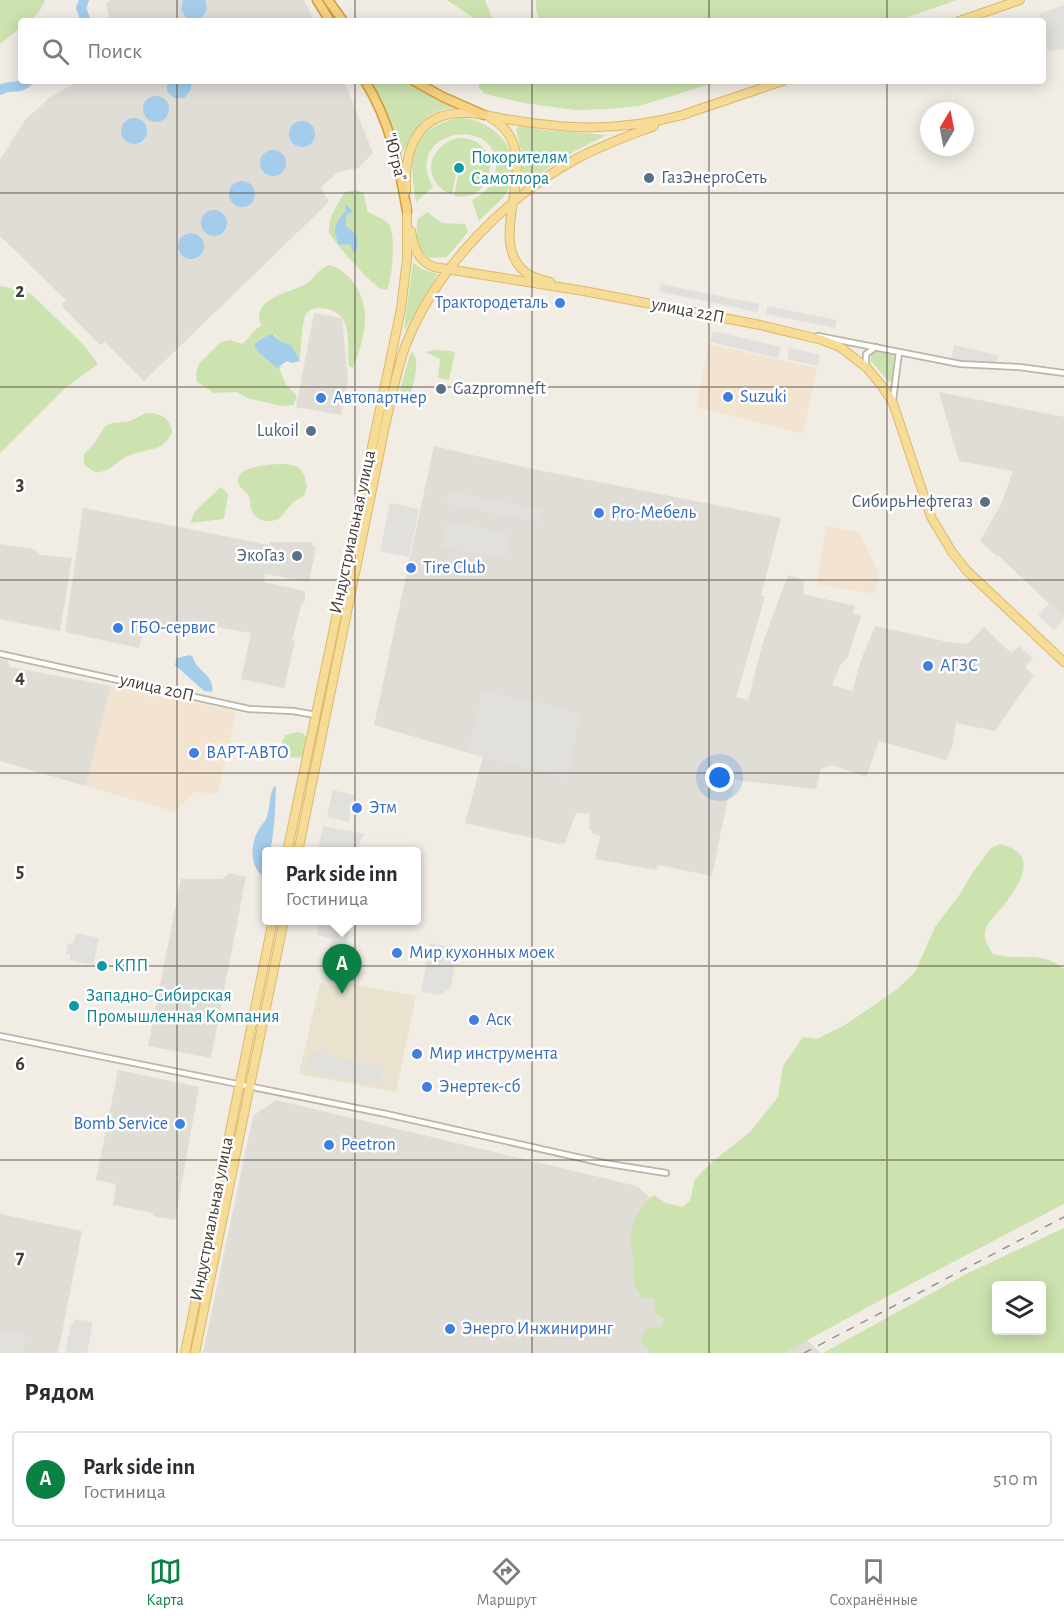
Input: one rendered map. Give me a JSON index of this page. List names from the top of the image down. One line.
{"streets":{"highway":["\"Югра\""],"main road":["улица 22П","Индустриальная улица"],"street":["улица 20П"]},"crossings":[["\"Югра\"","улица 22П"],["\"Югра\"","Индустриальная улица"],["улица 22П","Индустриальная улица"],["Индустриальная улица","улица 20П"]],"places":["Покорителям Самотлора","ГазЭнергоСеть","Трактородеталь","Gazpromneft","Suzuki","Автопартнер","Lukoil","СибирьНефтегаз","Pro-Мебель","ЭкоГаз","Tire Club","ГБО-сервис","АГЗС","ВАРТ-АВТО","Этм","Мир кухонных моек","КПП","Западно-Сибирская Промышленная Компания","Аск","Мир инструмента","Энертек-сб","Bomb Service","Peetron","Энерго Инжиниринг"],"north":"top","page":{"search":"Поиск","popup":["Park side inn","Гостиница"],"pins":"A","heading":"Рядом","list":[{"mark":"A","name":"Park side inn","note":"Гостиница","value":"510 m"}],"nav":["Карта","Маршрут","Сохранённые"]},"grid":{"rows":["2","3","4","5","6","7"]}}
